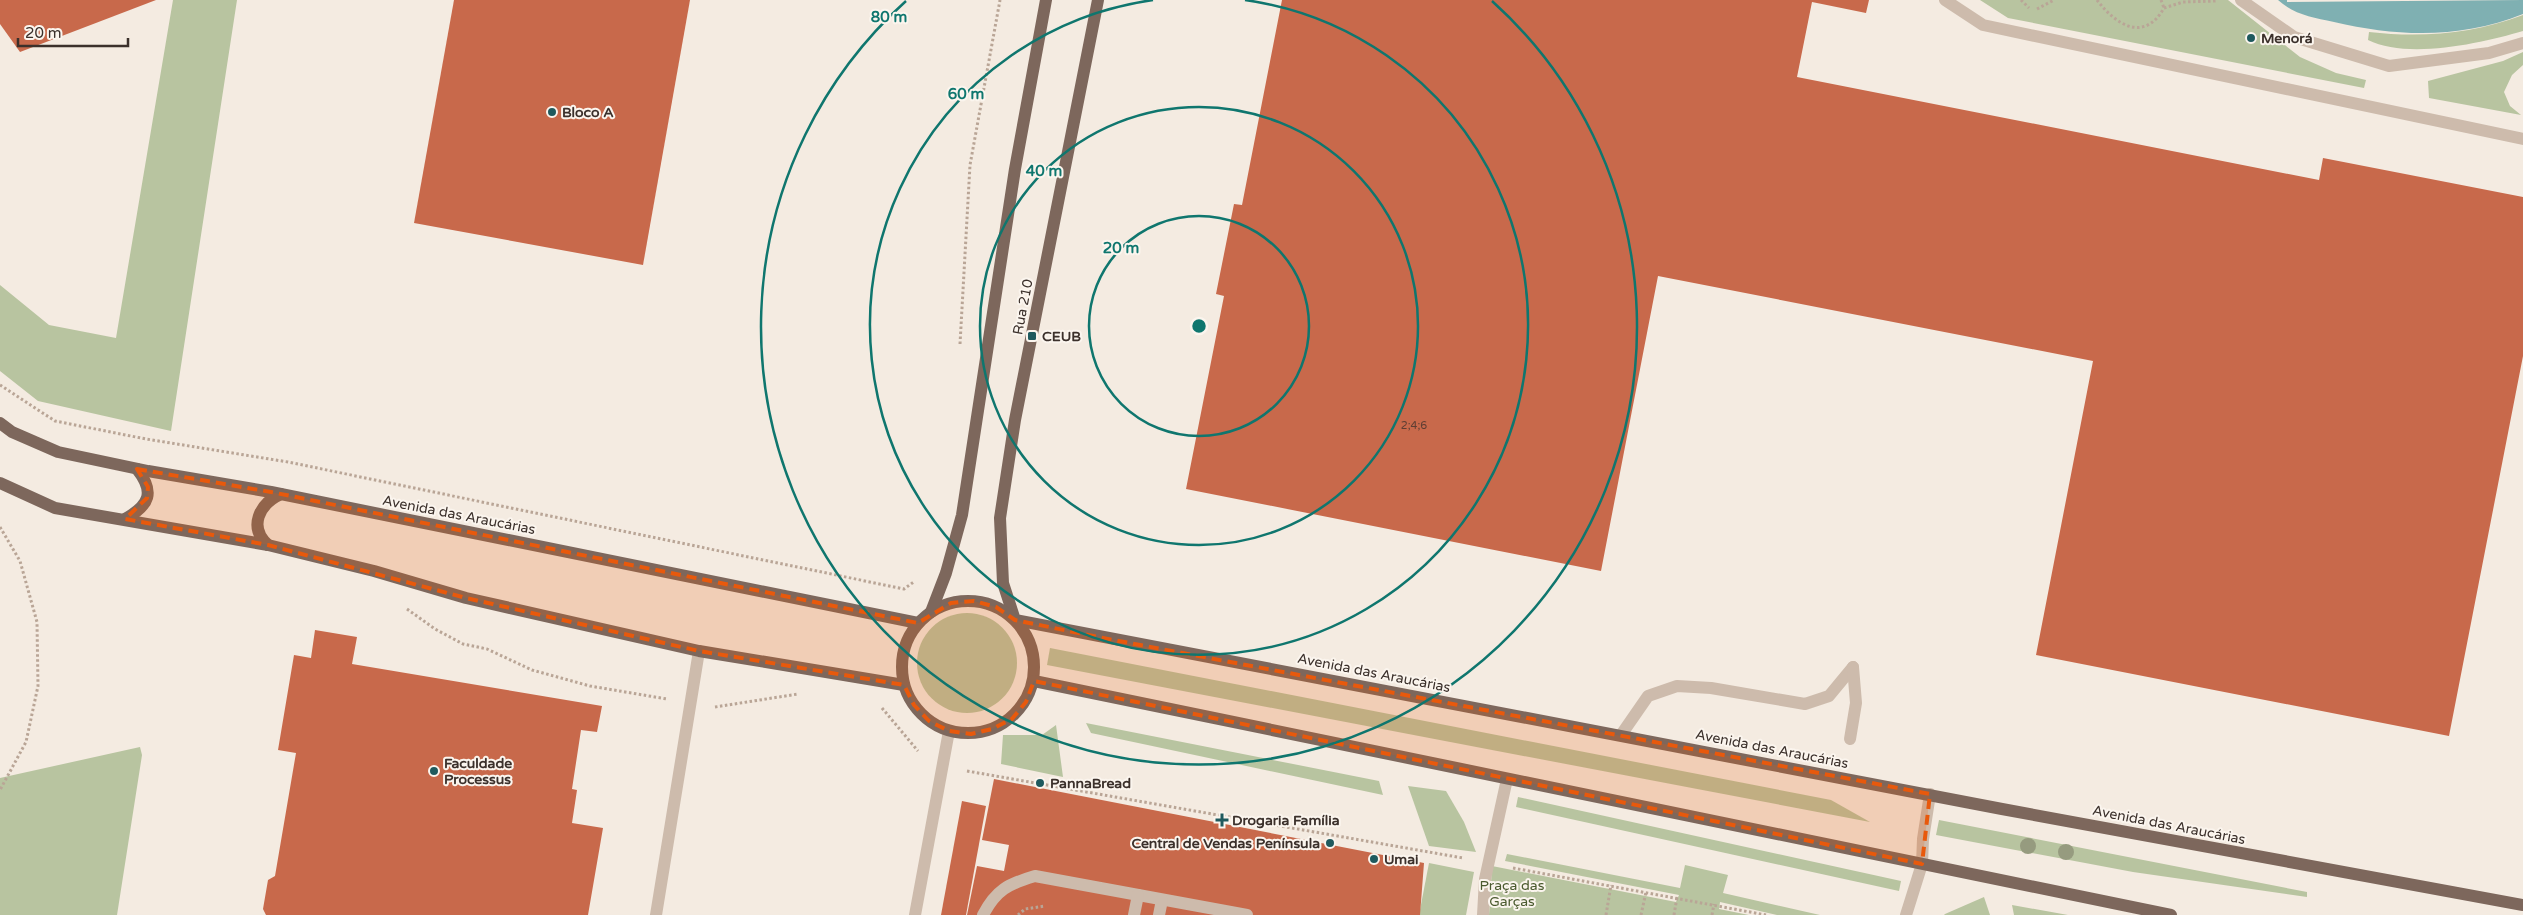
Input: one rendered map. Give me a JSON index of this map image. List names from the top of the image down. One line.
{"streets":{"main road":["Rua 210","Avenida das Araucárias"]},"crossings":[["Rua 210","Avenida das Araucárias"]],"parks":["Praça das Garças"],"places":{"other":["Menorá","Bloco A","Faculdade Processus","PannaBread","Central de Vendas Península","Umai"],"transit":["CEUB"],"health":["Drogaria Família"]},"house_numbers":["2;4;6"],"scale_bar":"20 m","rings":["80 m","60 m","40 m","20 m"]}
